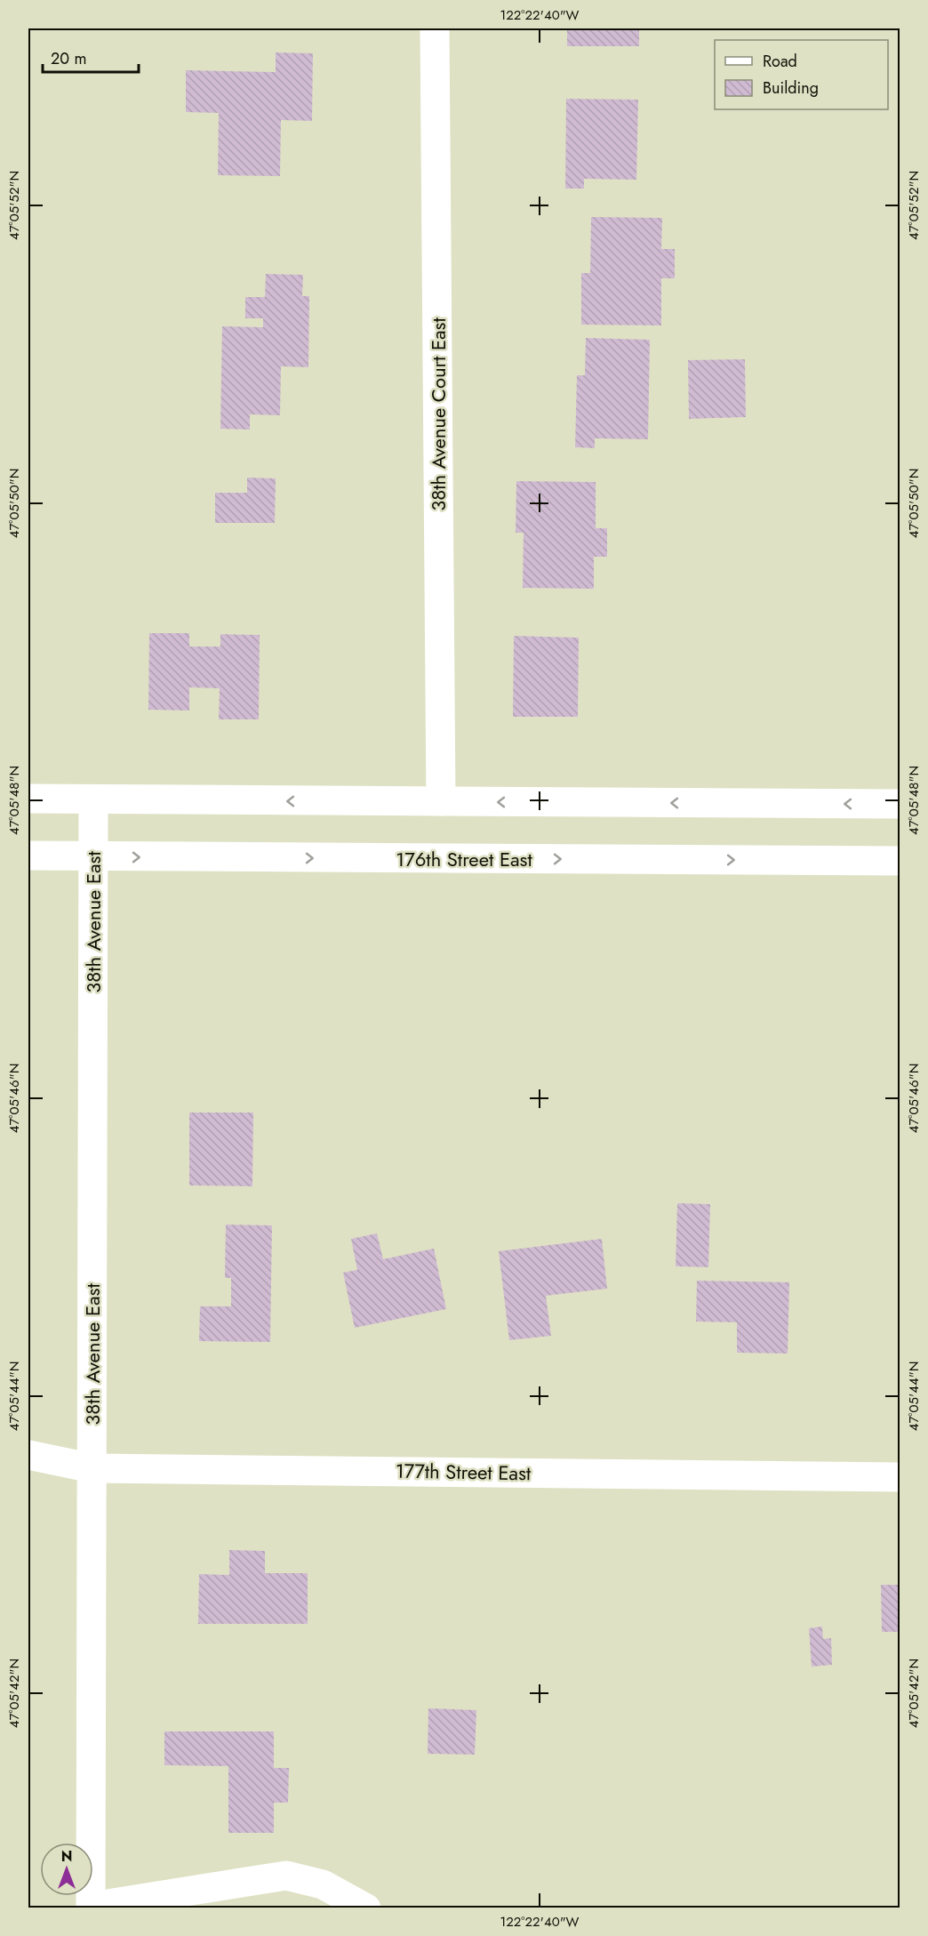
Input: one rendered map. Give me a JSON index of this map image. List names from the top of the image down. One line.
{"streets":{"street":["38th Avenue Court East","176th Street East","38th Avenue East","177th Street East"]},"crossings":[["176th Street East","38th Avenue East"],["38th Avenue East","177th Street East"]],"legend":["Road","Building"],"scale_bar":"20 m","north":"top","coordinates":["122°22'40\"W","47°05'52\"N","47°05'50\"N","47°05'48\"N","47°05'46\"N","47°05'44\"N","47°05'42\"N"]}
